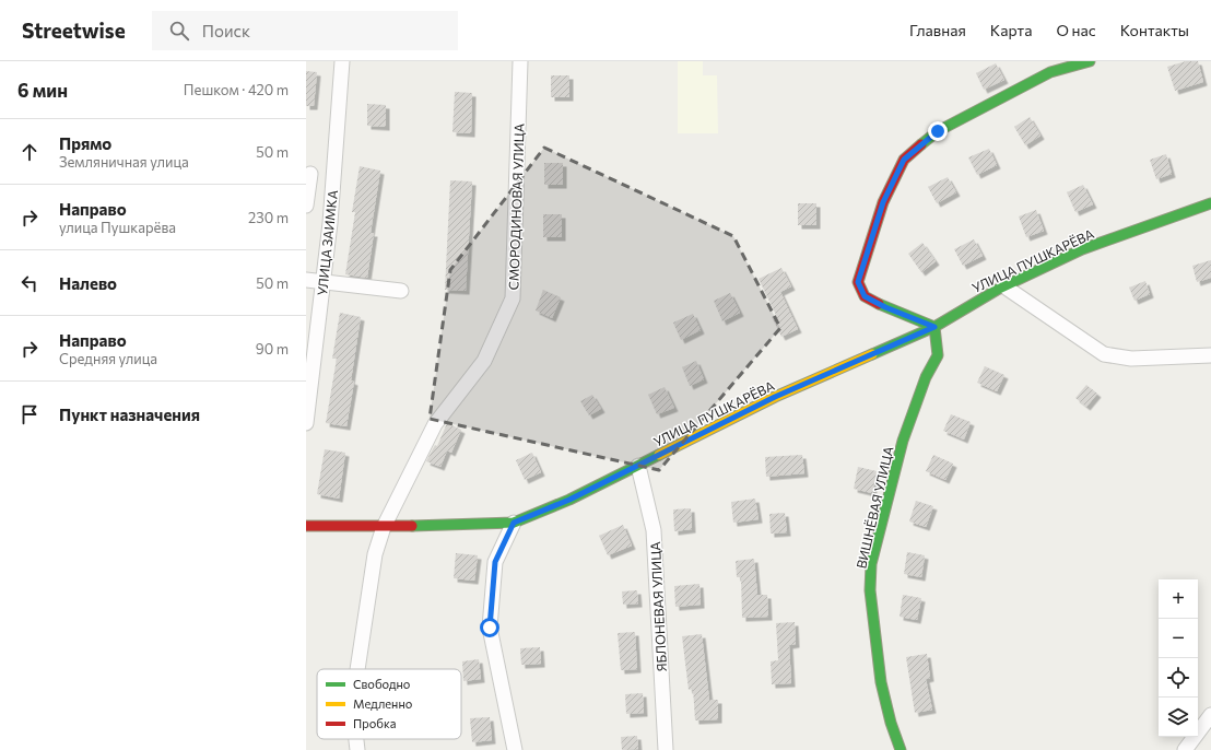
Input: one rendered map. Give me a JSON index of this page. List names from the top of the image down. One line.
{"streets":{"street":["СМОРОДИНОВАЯ УЛИЦА","УЛИЦА ЗАИМКА","УЛИЦА ПУШКАРЁВА","ВИШНЁВАЯ УЛИЦА","ЯБЛОНЕВАЯ УЛИЦА"]},"crossings":[["СМОРОДИНОВАЯ УЛИЦА","УЛИЦА ПУШКАРЁВА"],["УЛИЦА ПУШКАРЁВА","ВИШНЁВАЯ УЛИЦА"],["УЛИЦА ПУШКАРЁВА","ЯБЛОНЕВАЯ УЛИЦА"]],"legend":["Свободно","Медленно","Пробка"],"page":{"header":"Streetwise","search":"Поиск","nav":["Главная","Карта","О нас","Контакты"],"heading":["6 мин","Пешком · 420 m"],"list":[["Прямо","Земляничная улица","50 m"],["Направо","улица Пушкарёва","230 m"],["Налево","50 m"],["Направо","Средняя улица","90 m"],"Пункт назначения"],"map_buttons":["+","−"]}}
